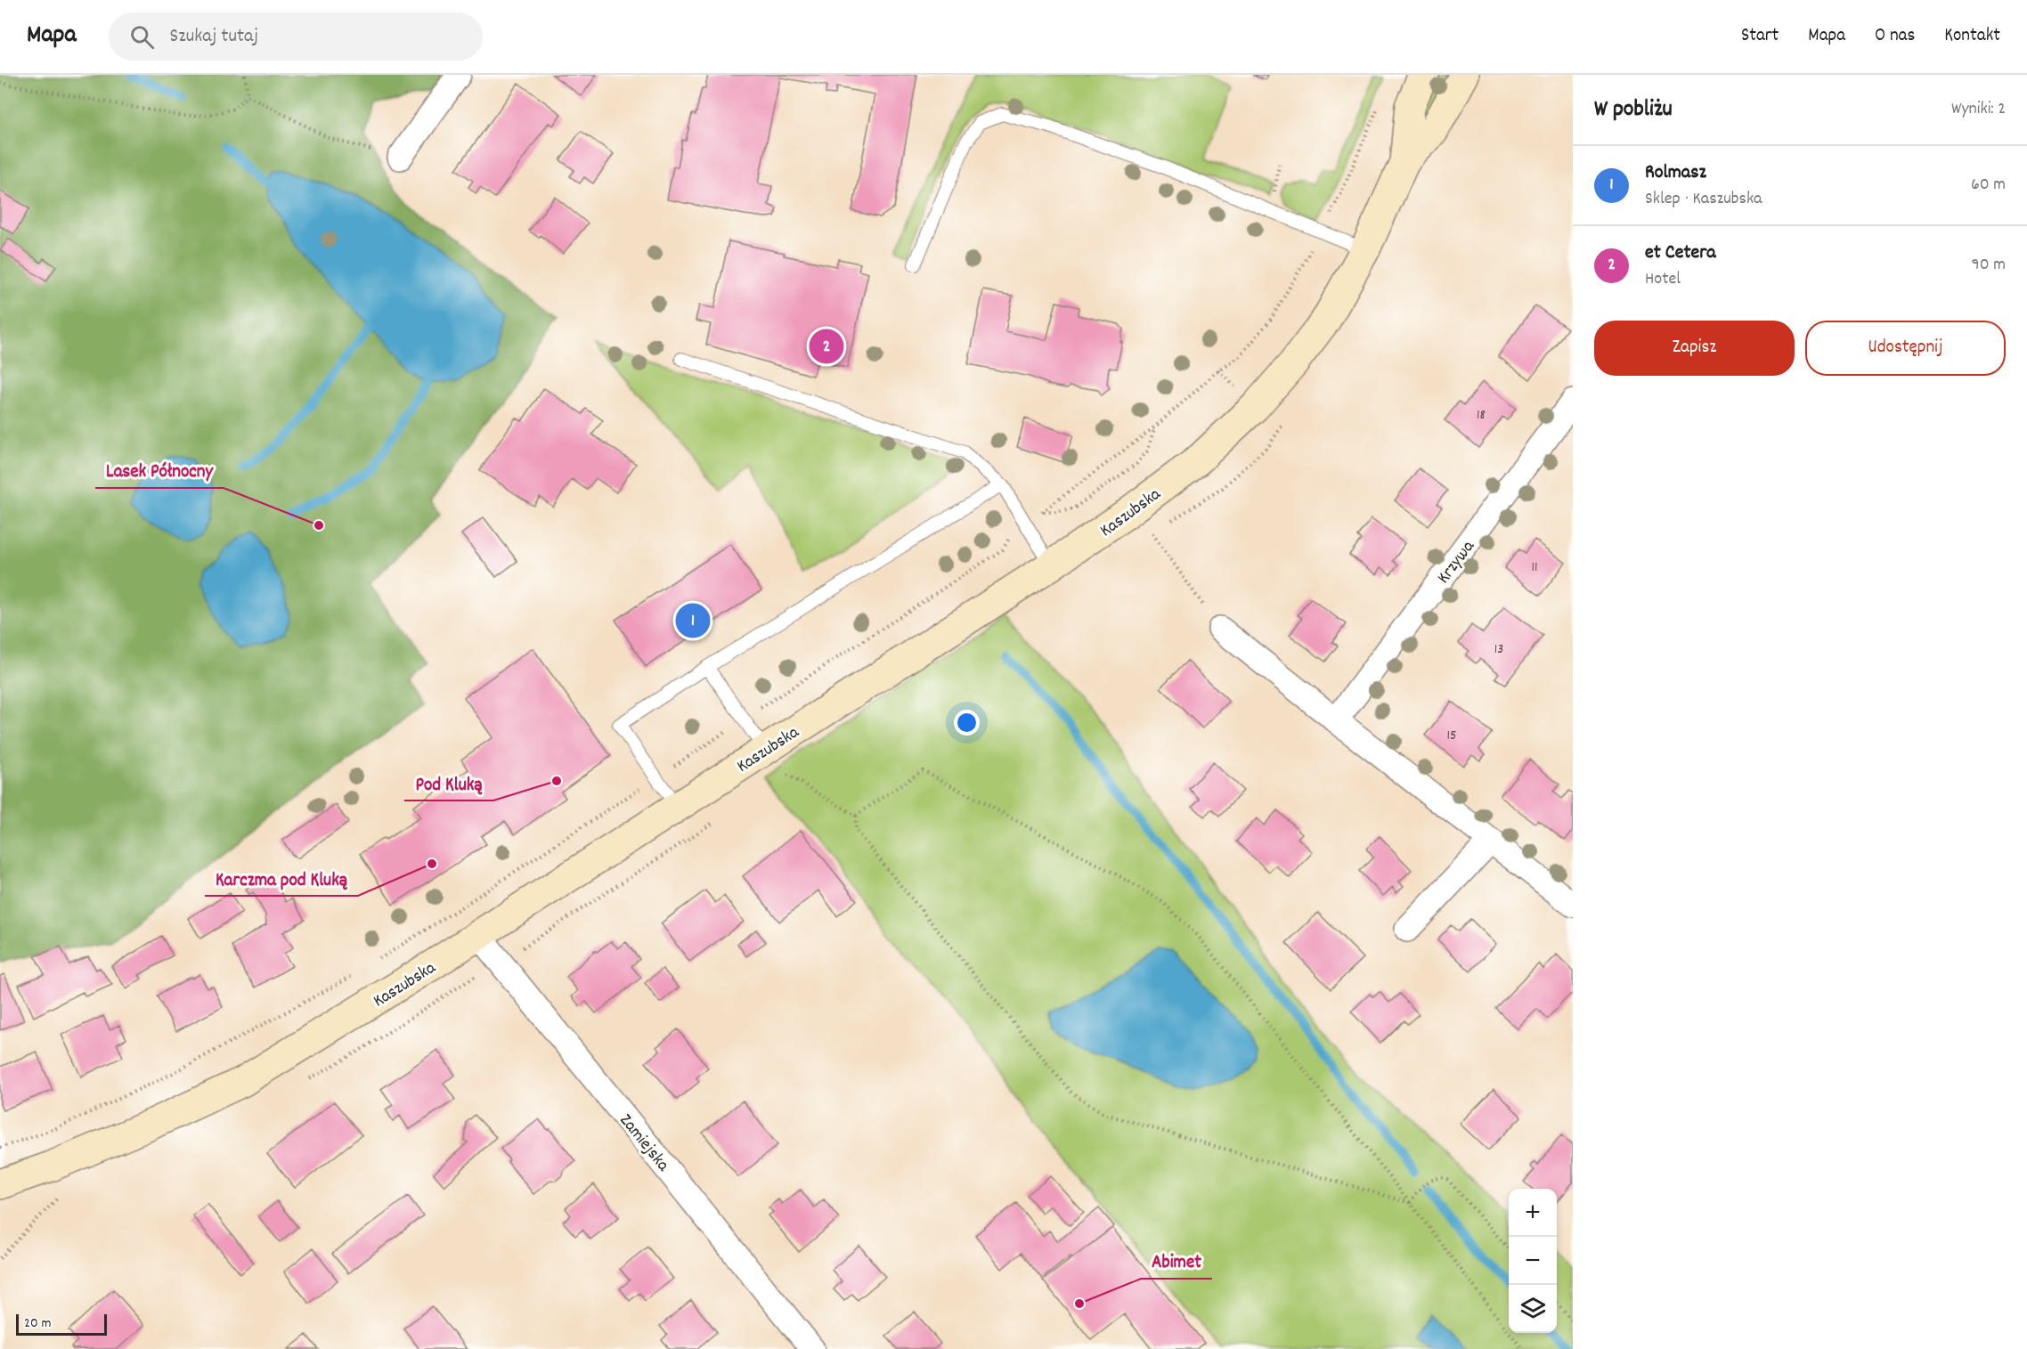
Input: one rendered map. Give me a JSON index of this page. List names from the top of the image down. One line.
{"streets":{"main road":["Kaszubska"],"street":["Krzywa","Zamiejska"]},"crossings":[["Kaszubska","Zamiejska"]],"places":["Lasek Północny","Pod Kluką","Karczma pod Kluką","Abimet"],"house_numbers":["18","11","13","15"],"scale_bar":"20 m","page":{"header":"Mapa","search":"Szukaj tutaj","nav":["Start","Mapa","O nas","Kontakt"],"heading":["W pobliżu","Wyniki: 2"],"list":[{"mark":"1","name":"Rolmasz","note":"Sklep · Kaszubska","value":"60 m"},{"mark":"2","name":"et Cetera","note":"Hotel","value":"90 m"}],"buttons":["Zapisz","Udostępnij"],"pins":["2","1"],"map_buttons":["+","−"],"scale":"20 m"}}
